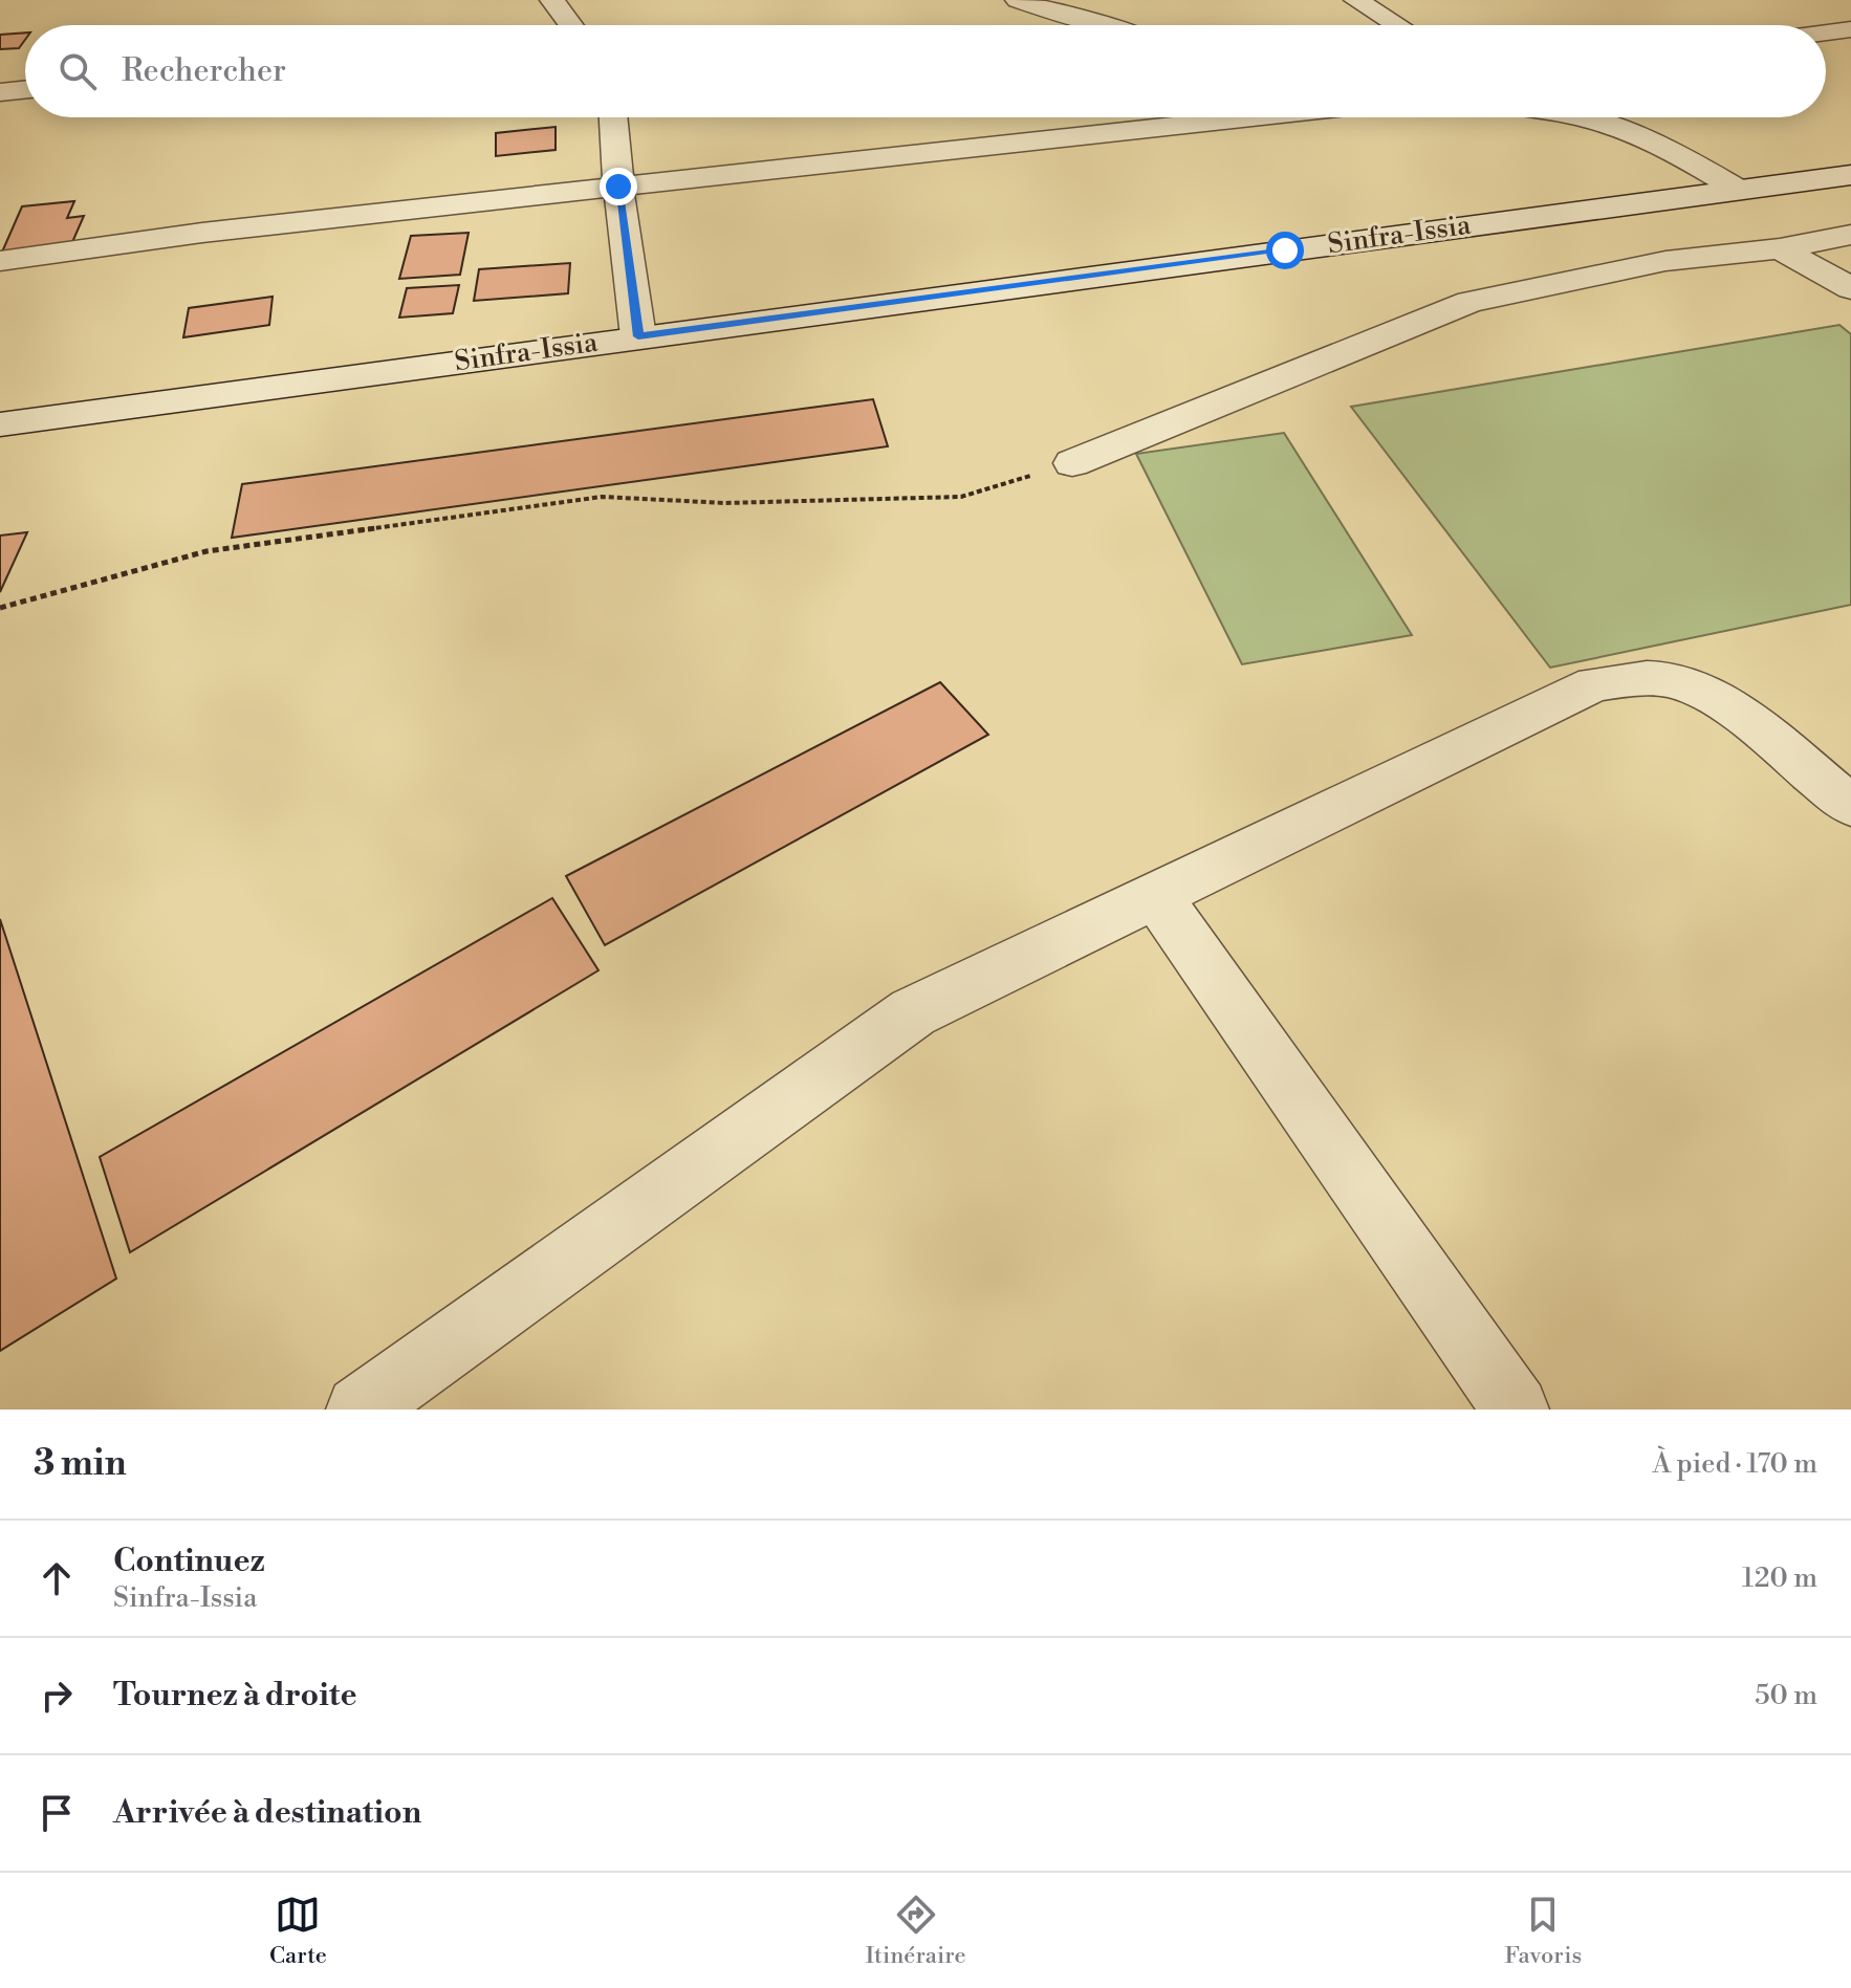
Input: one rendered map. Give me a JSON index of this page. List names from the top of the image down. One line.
{"streets":{"street":["Sinfra-Issia"]},"page":{"search":"Rechercher","heading":["3 min","À pied · 170 m"],"list":[["Continuez","Sinfra-Issia","120 m"],["Tournez à droite","50 m"],"Arrivée à destination"],"nav":["Carte","Itinéraire","Favoris"]}}
